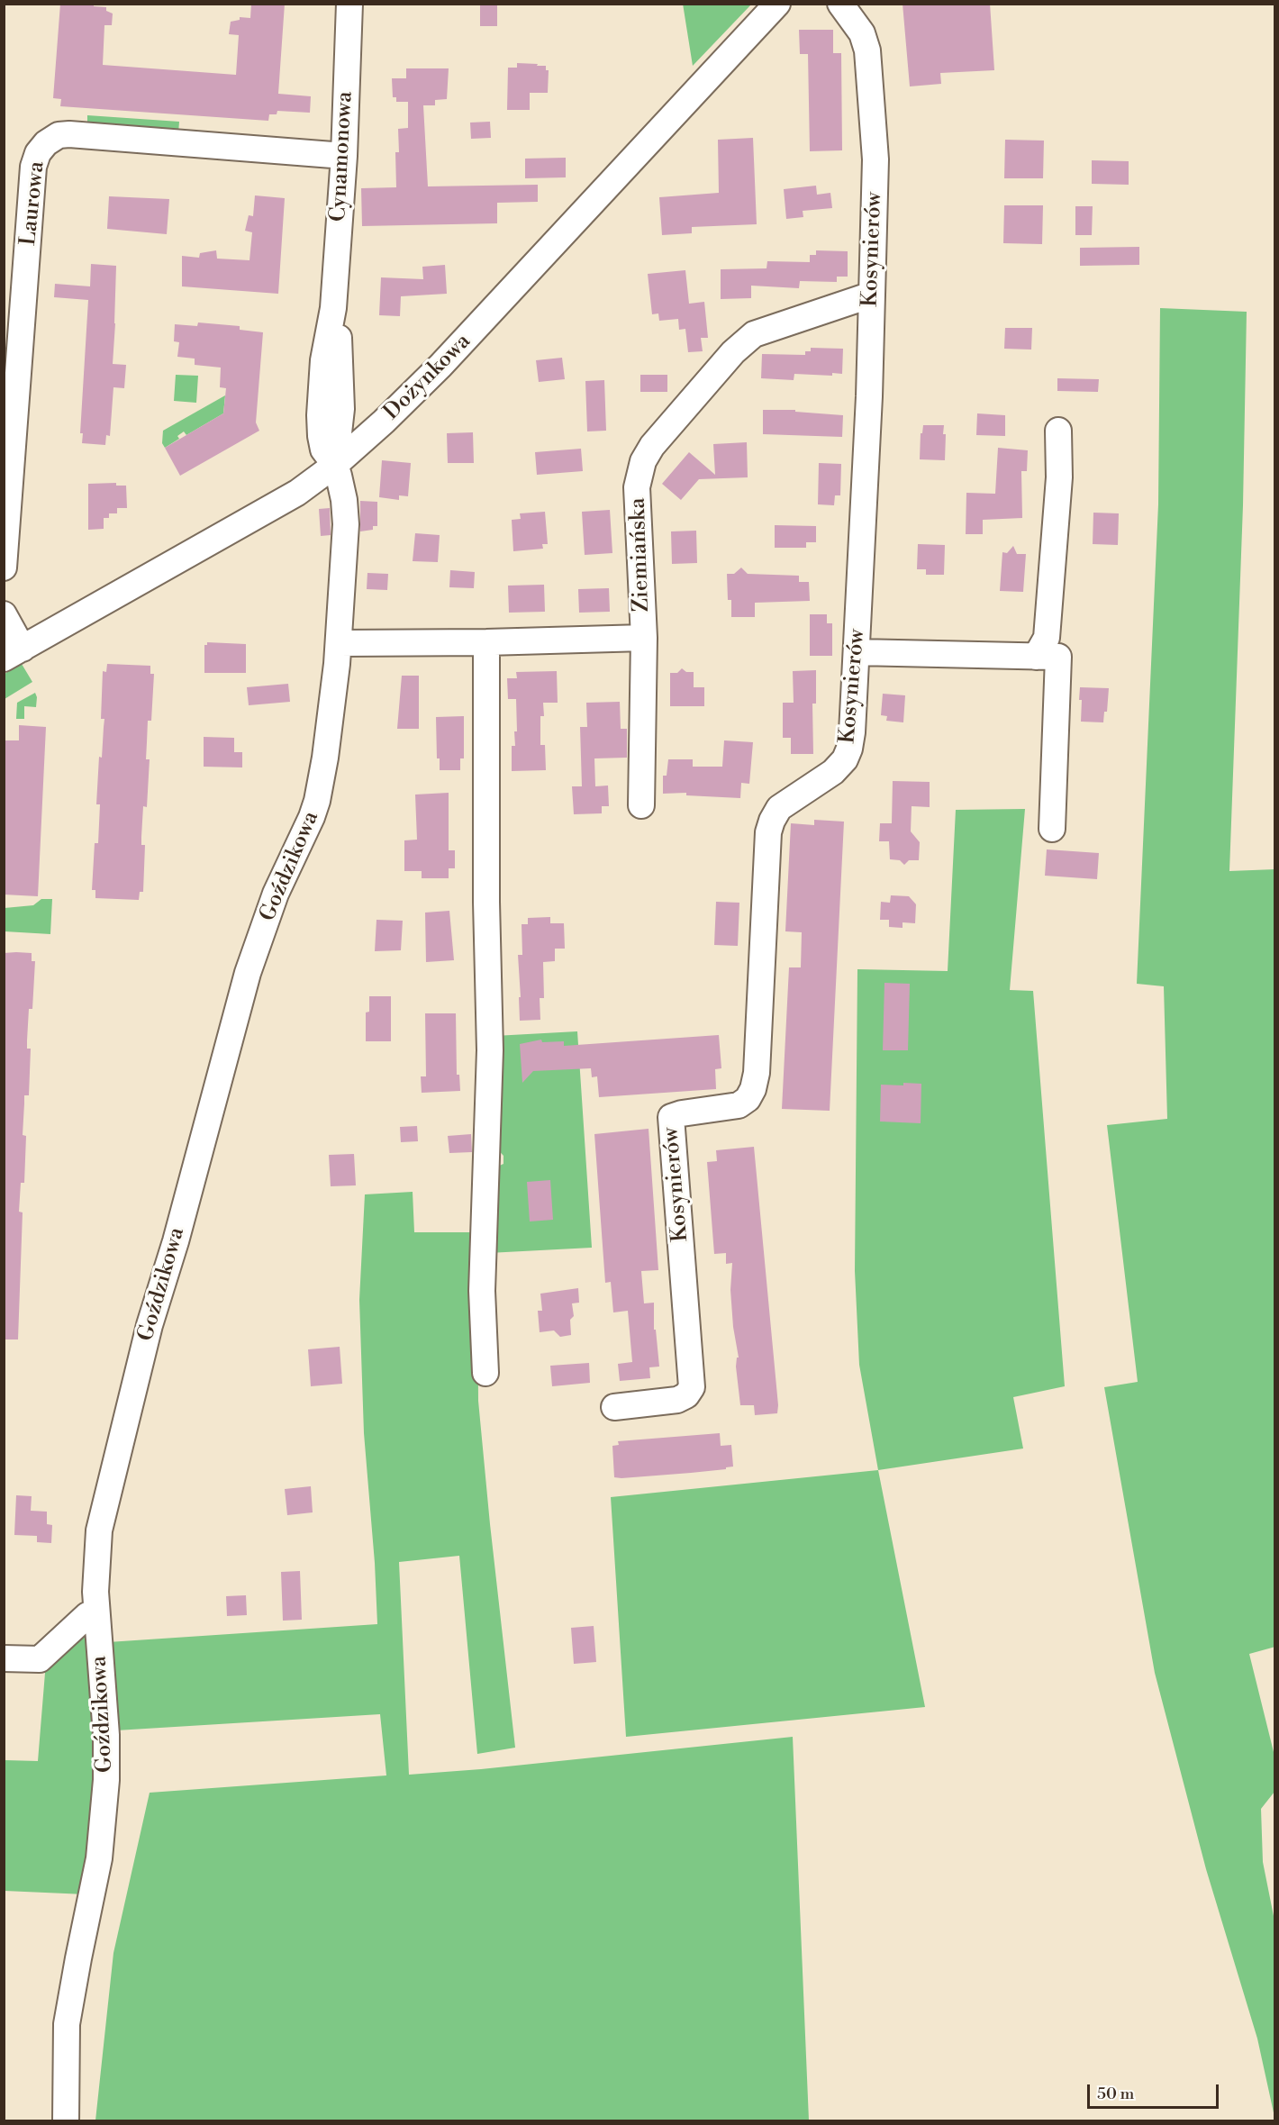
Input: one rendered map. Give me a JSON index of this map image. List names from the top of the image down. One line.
{"streets":{"street":["Cynamonowa","Laurowa","Kosynierów","Dożynkowa","Ziemiańska","Goździkowa"]},"crossings":[["Cynamonowa","Laurowa"],["Cynamonowa","Dożynkowa"],["Cynamonowa","Goździkowa"],["Kosynierów","Ziemiańska"],["Dożynkowa","Goździkowa"],["Ziemiańska","Goździkowa"]],"scale_bar":"50 m"}
